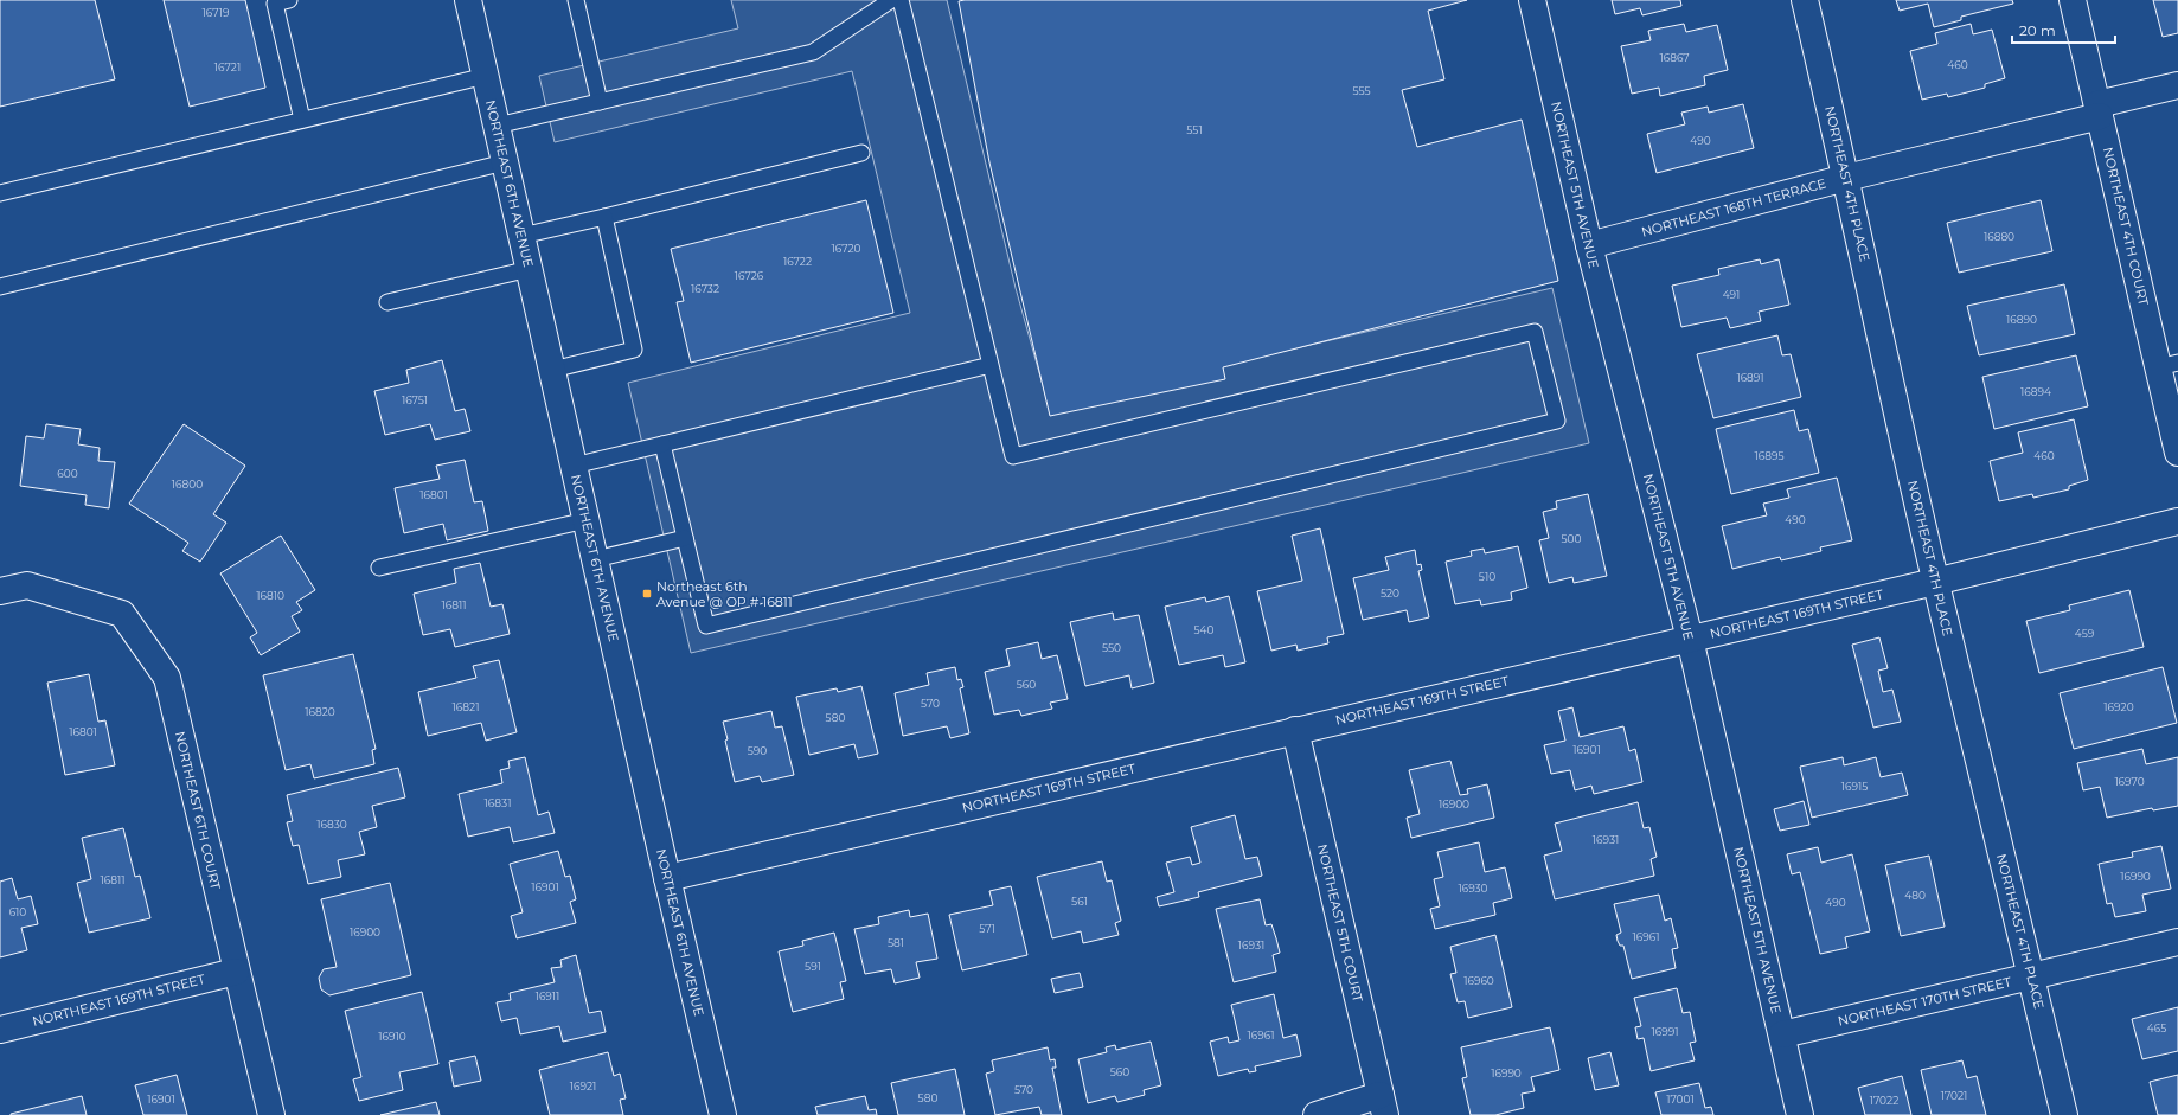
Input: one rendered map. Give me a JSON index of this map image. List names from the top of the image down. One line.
{"streets":{"street":["NORTHEAST 6TH AVENUE","NORTHEAST 4TH PLACE","NORTHEAST 5TH AVENUE","NORTHEAST 168TH TERRACE","NORTHEAST 4TH COURT","NORTHEAST 169TH STREET","NORTHEAST 6TH COURT","NORTHEAST 5TH COURT","NORTHEAST 170TH STREET"]},"crossings":[["NORTHEAST 6TH AVENUE","NORTHEAST 169TH STREET"],["NORTHEAST 4TH PLACE","NORTHEAST 168TH TERRACE"],["NORTHEAST 4TH PLACE","NORTHEAST 169TH STREET"],["NORTHEAST 4TH PLACE","NORTHEAST 170TH STREET"],["NORTHEAST 5TH AVENUE","NORTHEAST 168TH TERRACE"],["NORTHEAST 5TH AVENUE","NORTHEAST 169TH STREET"],["NORTHEAST 5TH AVENUE","NORTHEAST 170TH STREET"],["NORTHEAST 168TH TERRACE","NORTHEAST 4TH COURT"],["NORTHEAST 169TH STREET","NORTHEAST 6TH COURT"],["NORTHEAST 169TH STREET","NORTHEAST 5TH COURT"]],"places":{"transit":["Northeast 6th Avenue @ OP # 16811"]},"house_numbers":["16719","16867","460","16721","555","551","490","16880","16720","16722","16726","16732","491","16890","16891","16894","16751","16895","460","600","16800","16801","490","500","510","520","16810","16811","540","459","550","560","570","16821","16920","16820","580","16801","16901","590","16970","16915","16831","16900","16830","16931","16990","16811","16901","16930","480","561","490","610","571","16900","16961","581","16931","591","16960","16911","465","16991","16961","16910","560","16990","16921","570","17021","580","16901","17001","17022"],"scale_bar":"20 m"}
